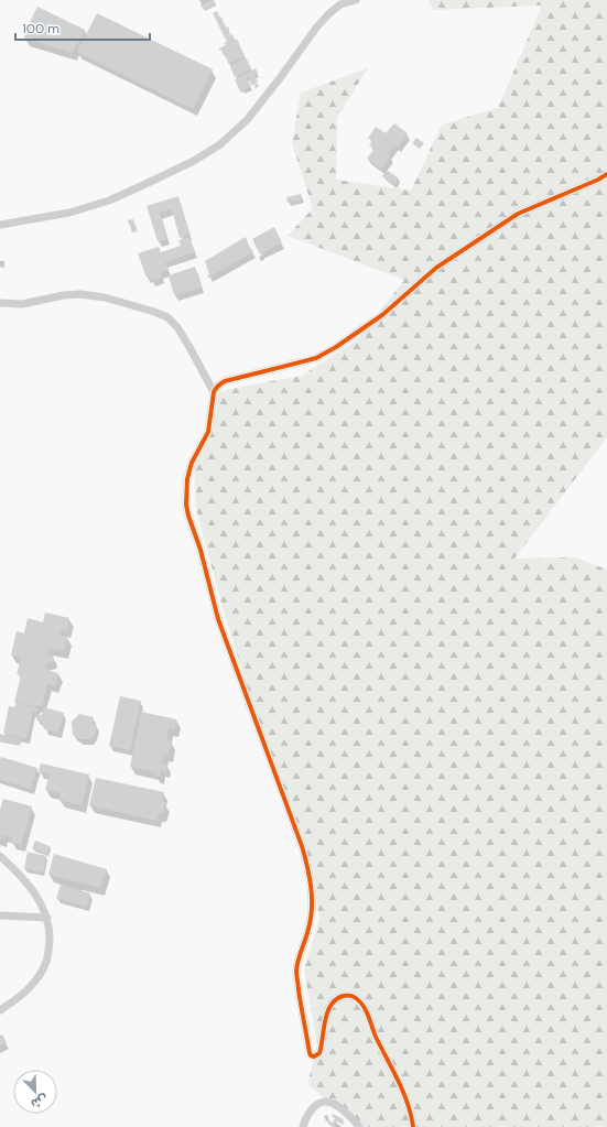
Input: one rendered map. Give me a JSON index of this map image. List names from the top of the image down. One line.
{"scale_bar":"100 m","north":"bottom right"}
